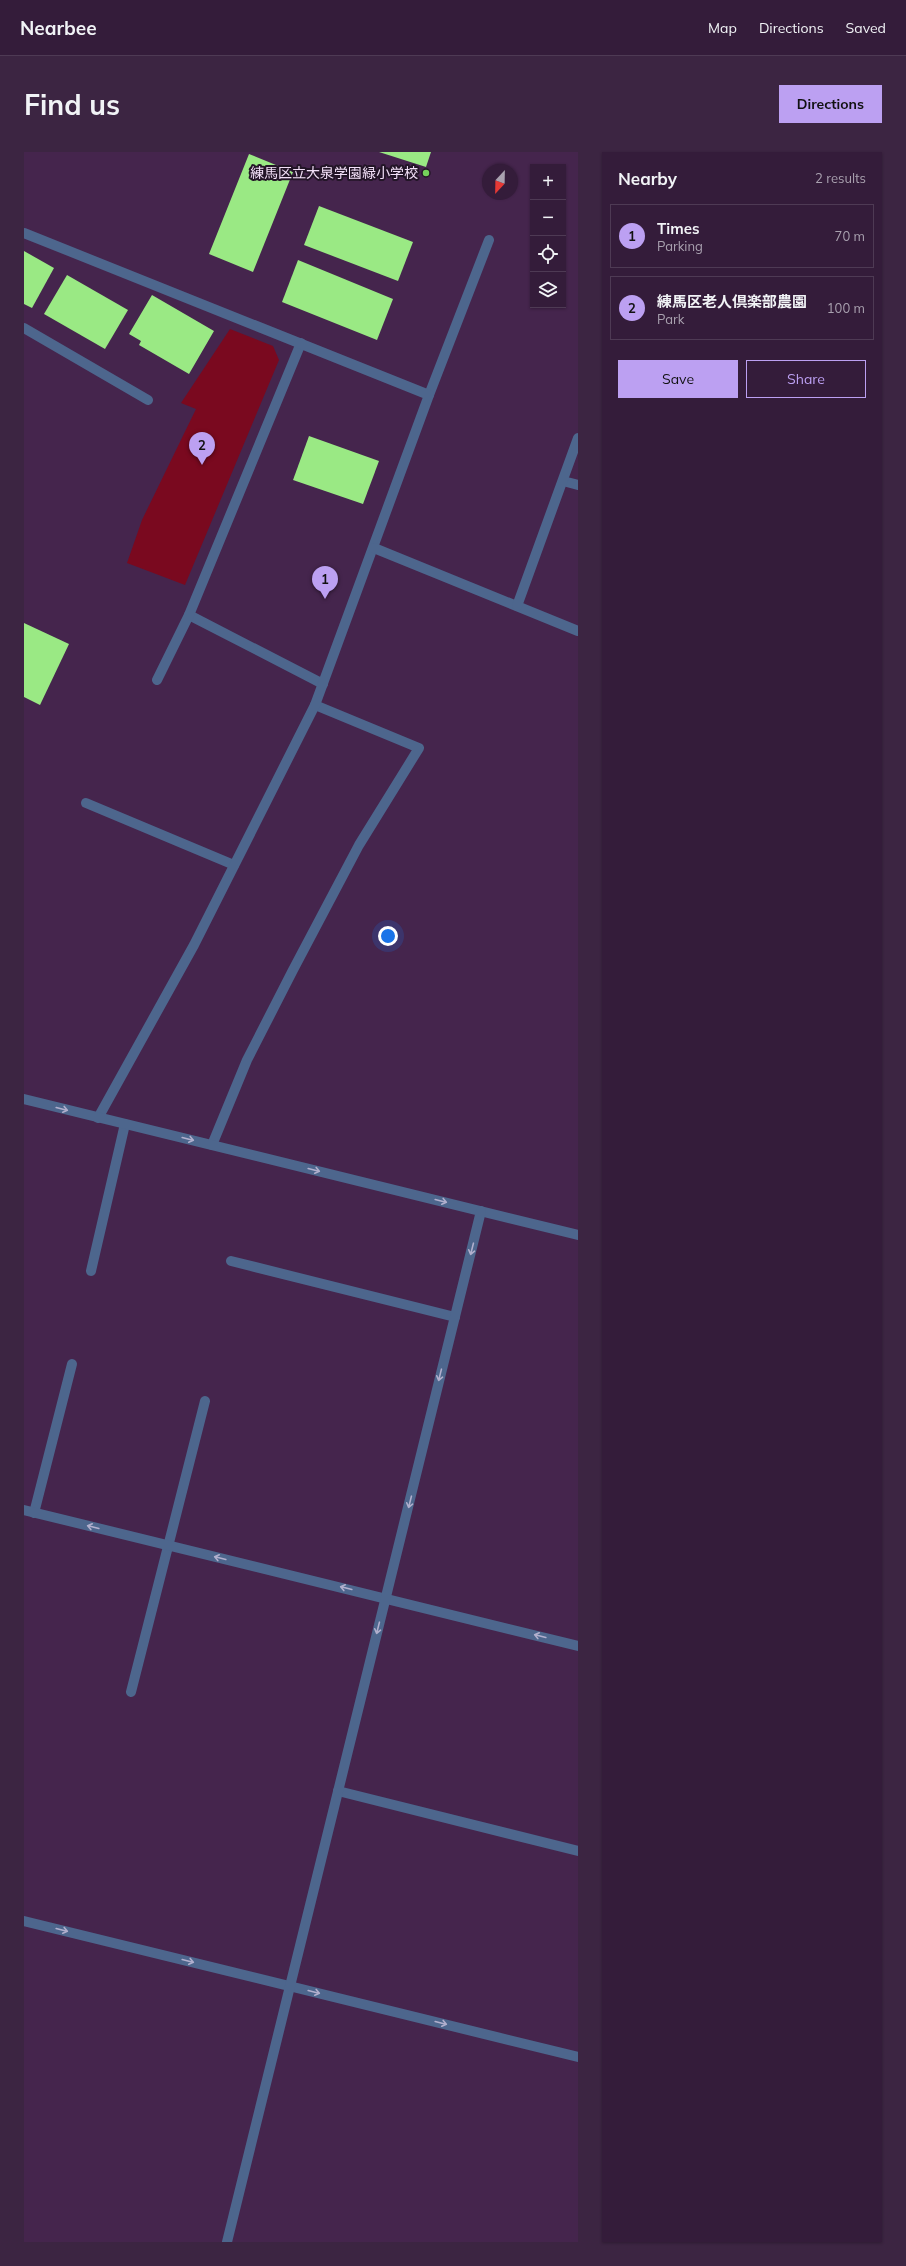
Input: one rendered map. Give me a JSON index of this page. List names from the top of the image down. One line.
{"places":["練馬区立大泉学園緑小学校"],"north":"bottom","page":{"header":"Nearbee","nav":["Map","Directions","Saved"],"buttons":["Directions",["Save","Share"]],"title":"Find us","heading":["Nearby","2 results"],"map_buttons":["+","−"],"list":[{"mark":"1","name":"Times","note":"Parking","value":"70 m"},{"mark":"2","name":"練馬区老人倶楽部農園","note":"Park","value":"100 m"}],"pins":["2","1"]}}
